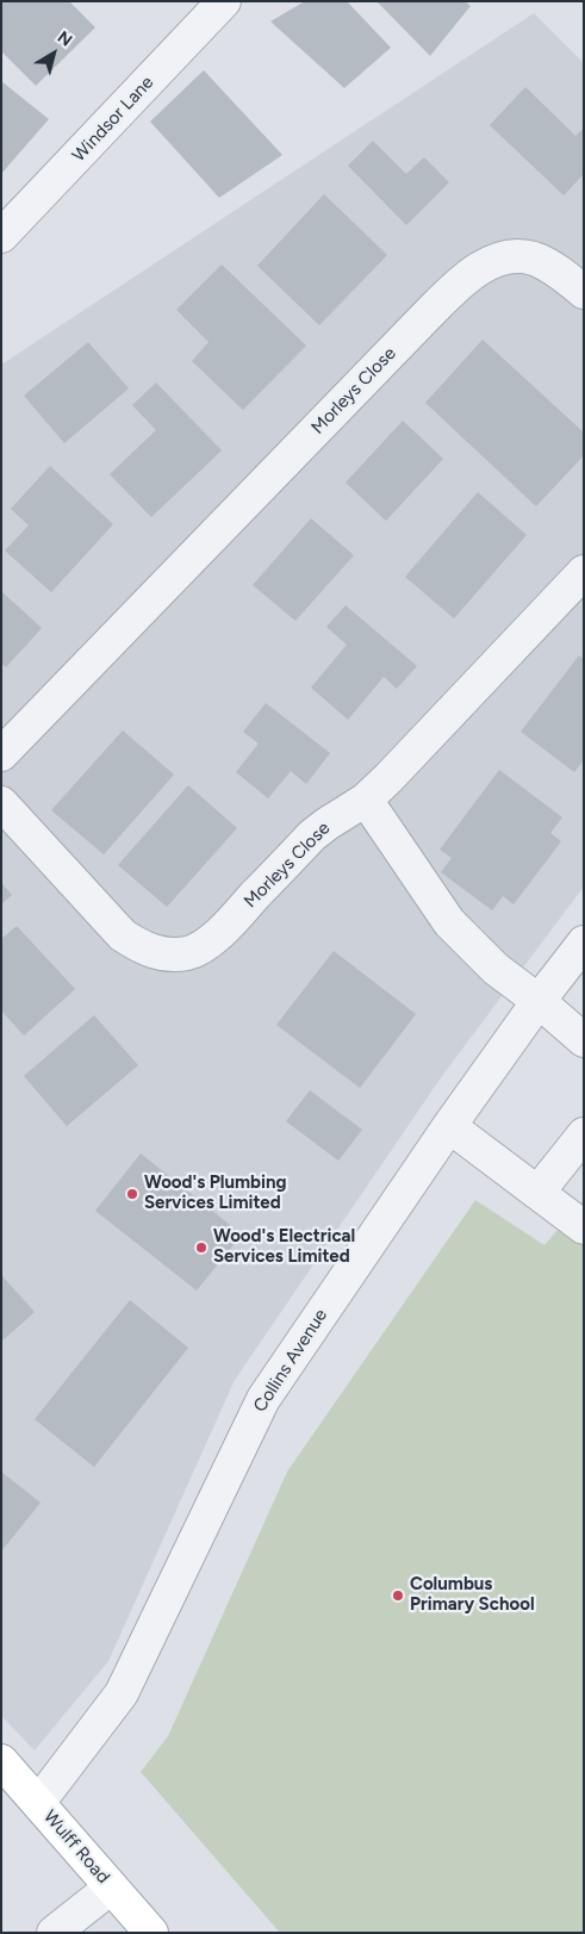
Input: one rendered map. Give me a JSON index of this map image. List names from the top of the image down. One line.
{"streets":{"main road":["Wulff Road"],"street":["Windsor Lane","Morleys Close","Collins Avenue"]},"crossings":[["Collins Avenue","Wulff Road"]],"places":["Wood's Plumbing Services Limited","Wood's Electrical Services Limited","Columbus Primary School"],"north":"top right"}
